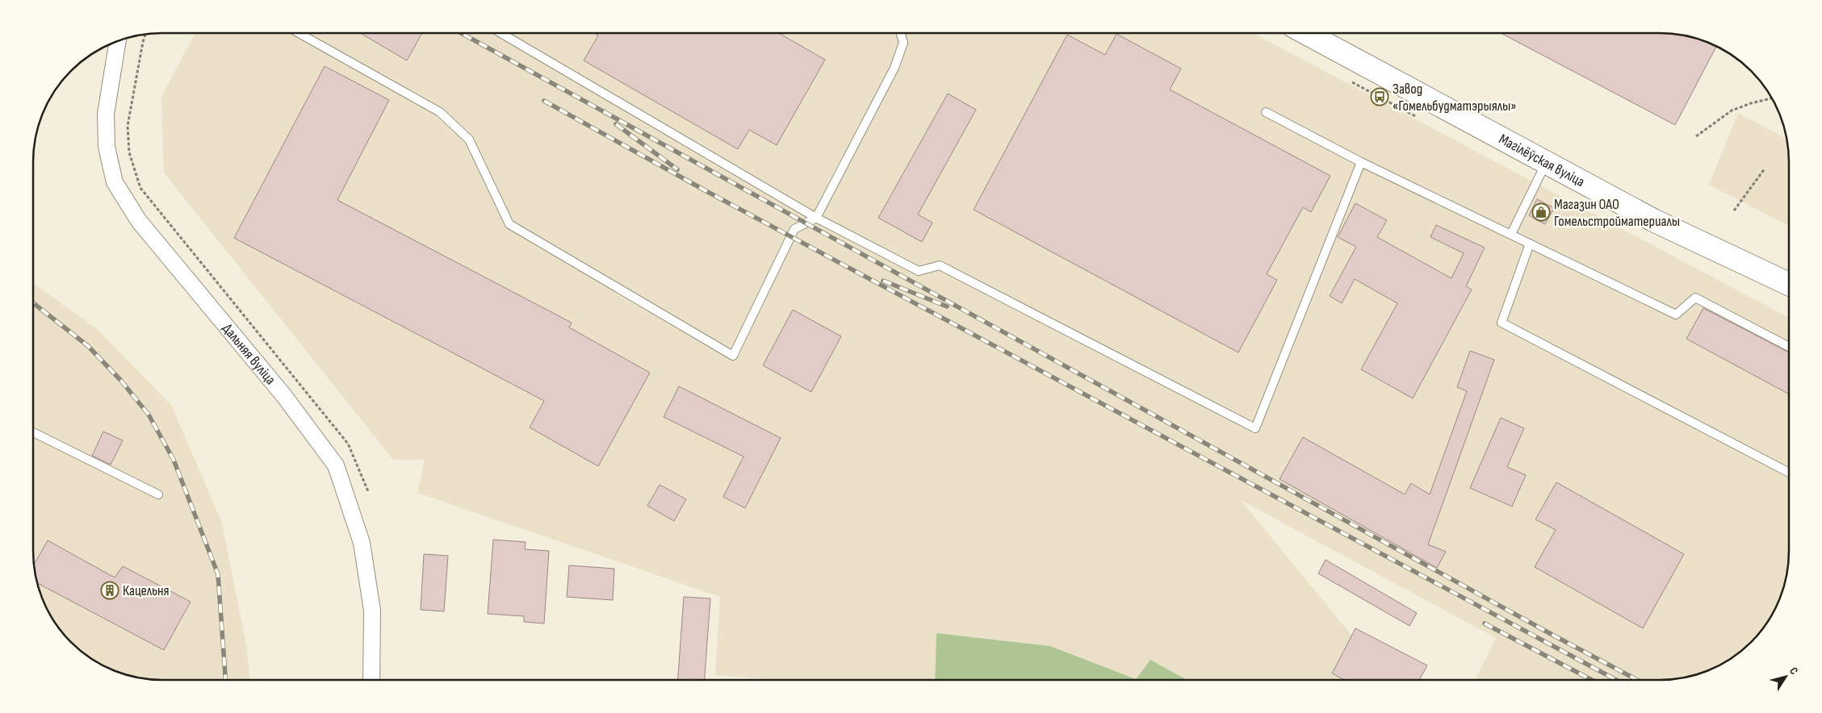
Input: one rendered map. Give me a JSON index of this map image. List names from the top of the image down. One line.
{"streets":{"street":["Магілёўская вуліца","Дальняя вуліца"]},"places":{"bus stop":["Завод «Гомельбудматэрыялы»"],"shop":["Магазин ОАО Гомельстройматериалы"],"building":["Кацельня"]},"north":"top right"}
